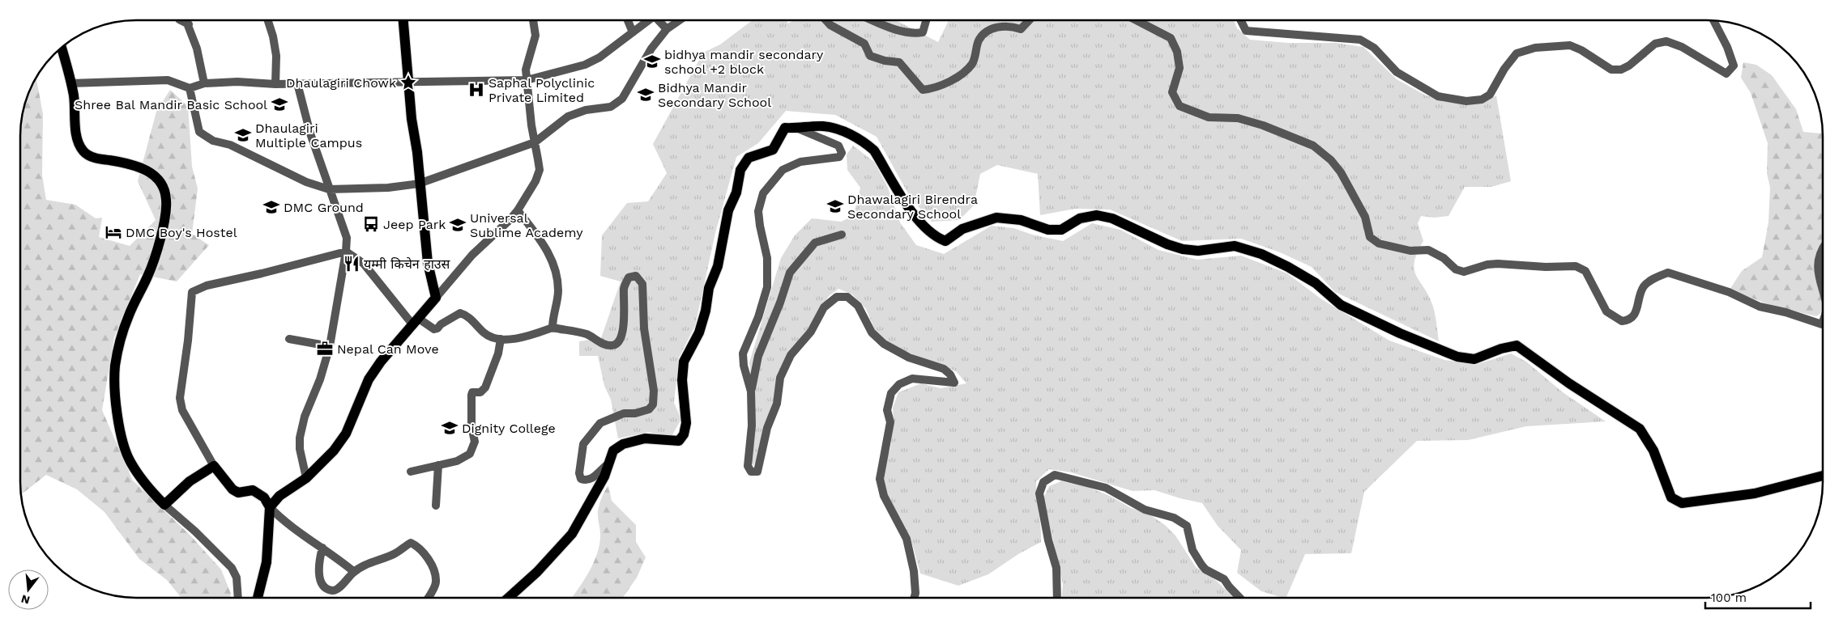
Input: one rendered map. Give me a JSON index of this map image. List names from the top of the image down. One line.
{"places":{"school or university":["bidhya mandir secondary school +2 block","Bidhya Mandir Secondary School","Shree Bal Mandir Basic School","Dhaulagiri Multiple Campus","Dhawalagiri Birendra Secondary School","DMC Ground","Universal Sublime Academy","Dignity College"],"place":["Dhaulagiri Chowk"],"hospital":["Saphal Polyclinic Private Limited"],"bus stop":["Jeep Park"],"hotel":["DMC Boy's Hostel"],"restaurant":["यम्मी किचेन हाउस"],"office":["Nepal Can Move"]},"scale_bar":"100 m","north":"bottom"}
